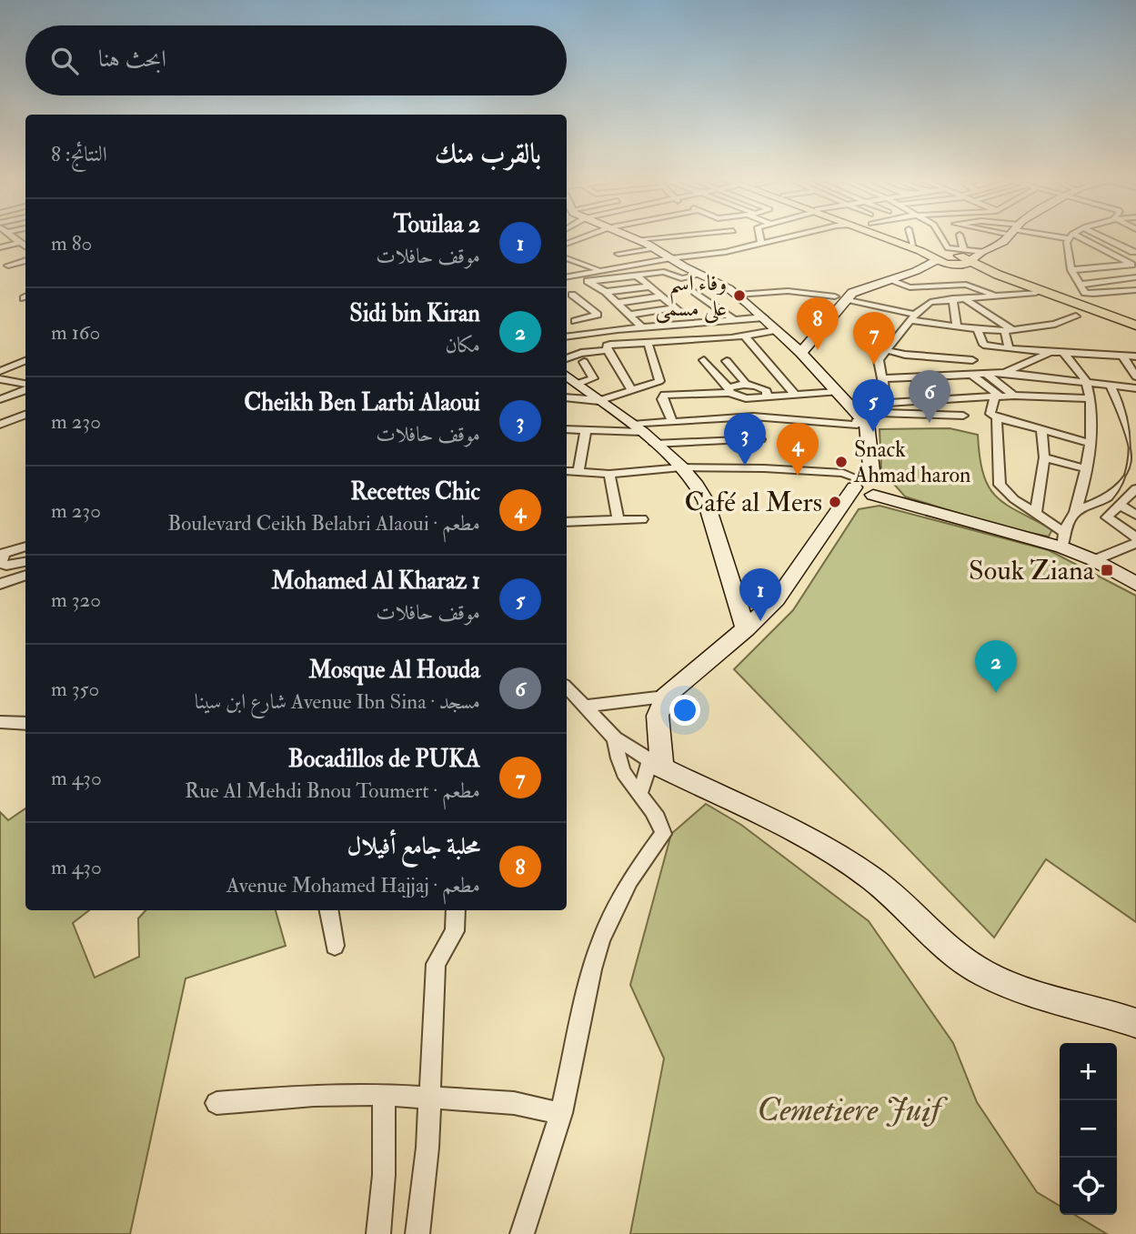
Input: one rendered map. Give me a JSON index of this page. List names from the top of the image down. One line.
{"parks":["Cemetiere Juif"],"places":{"other":["وفاء اسم على مسمى","Snack Ahmad haron","Café al Mers"],"transit":["Souk Ziana"]},"page":{"search":"ابحث هنا","heading":["بالقرب منك","النتائج: 8"],"list":[{"mark":"1","name":"Touilaa 2","note":"موقف حافلات","value":"80 m"},{"mark":"2","name":"Sidi bin Kiran","note":"مكان","value":"160 m"},{"mark":"3","name":"Cheikh Ben Larbi Alaoui","note":"موقف حافلات","value":"230 m"},{"mark":"4","name":"Recettes Chic","note":"مطعم · Boulevard Ceikh Belabri Alaoui","value":"230 m"},{"mark":"5","name":"Mohamed Al Kharaz 1","note":"موقف حافلات","value":"320 m"},{"mark":"6","name":"Mosque Al Houda","note":"مسجد · Avenue Ibn Sina شارع ابن سينا","value":"350 m"},{"mark":"7","name":"Bocadillos de PUKA","note":"مطعم · Rue Al Mehdi Bnou Toumert","value":"430 m"},{"mark":"8","name":"محلبة جامع أفيلال","note":"مطعم · Avenue Mohamed Hajjaj","value":"430 m"}],"pins":["8","7","6","5","3","4","1","2"],"map_buttons":["+","−"]}}
